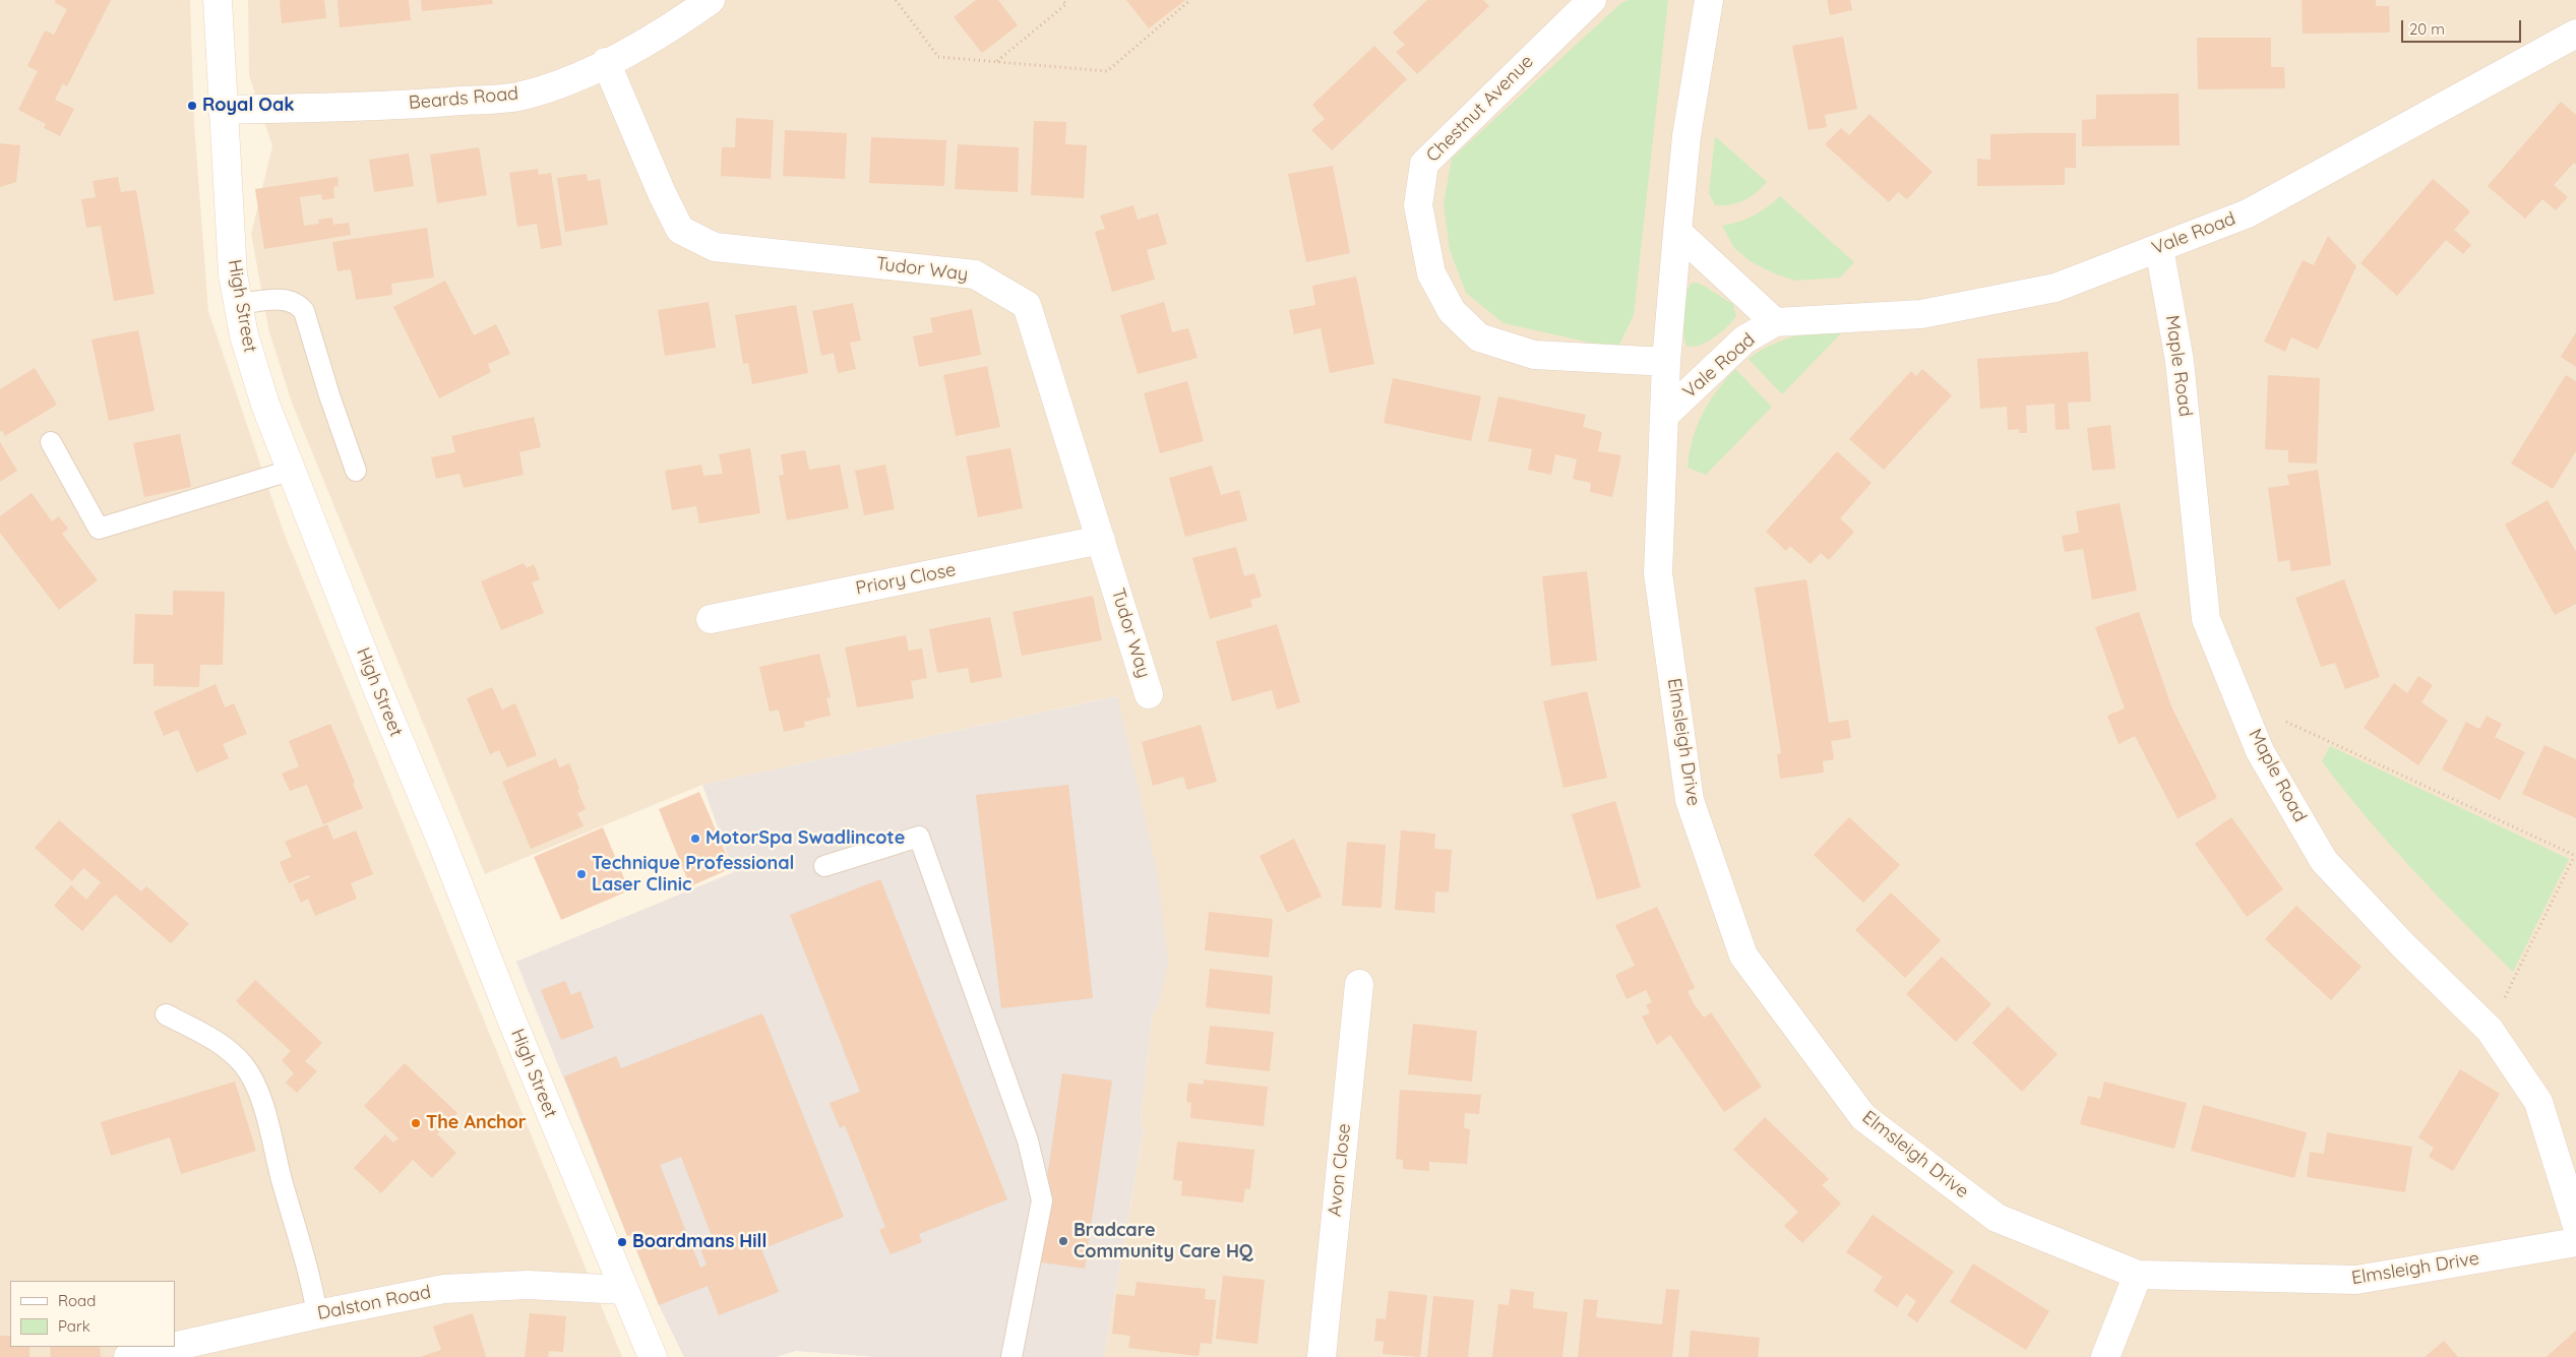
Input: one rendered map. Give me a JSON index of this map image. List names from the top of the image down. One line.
{"streets":{"street":["Beards Road","Chestnut Avenue","Vale Road","Tudor Way","High Street","Maple Road","Priory Close","Elmsleigh Drive","Avon Close","Dalston Road"]},"crossings":[["Beards Road","Tudor Way"],["Beards Road","High Street"],["Vale Road","Maple Road"],["Vale Road","Elmsleigh Drive"],["Tudor Way","Priory Close"],["High Street","Dalston Road"]],"places":["Royal Oak","MotorSpa Swadlincote","Technique Professional Laser Clinic","The Anchor","Bradcare Community Care HQ","Boardmans Hill"],"legend":["Road","Park"],"scale_bar":"20 m"}
